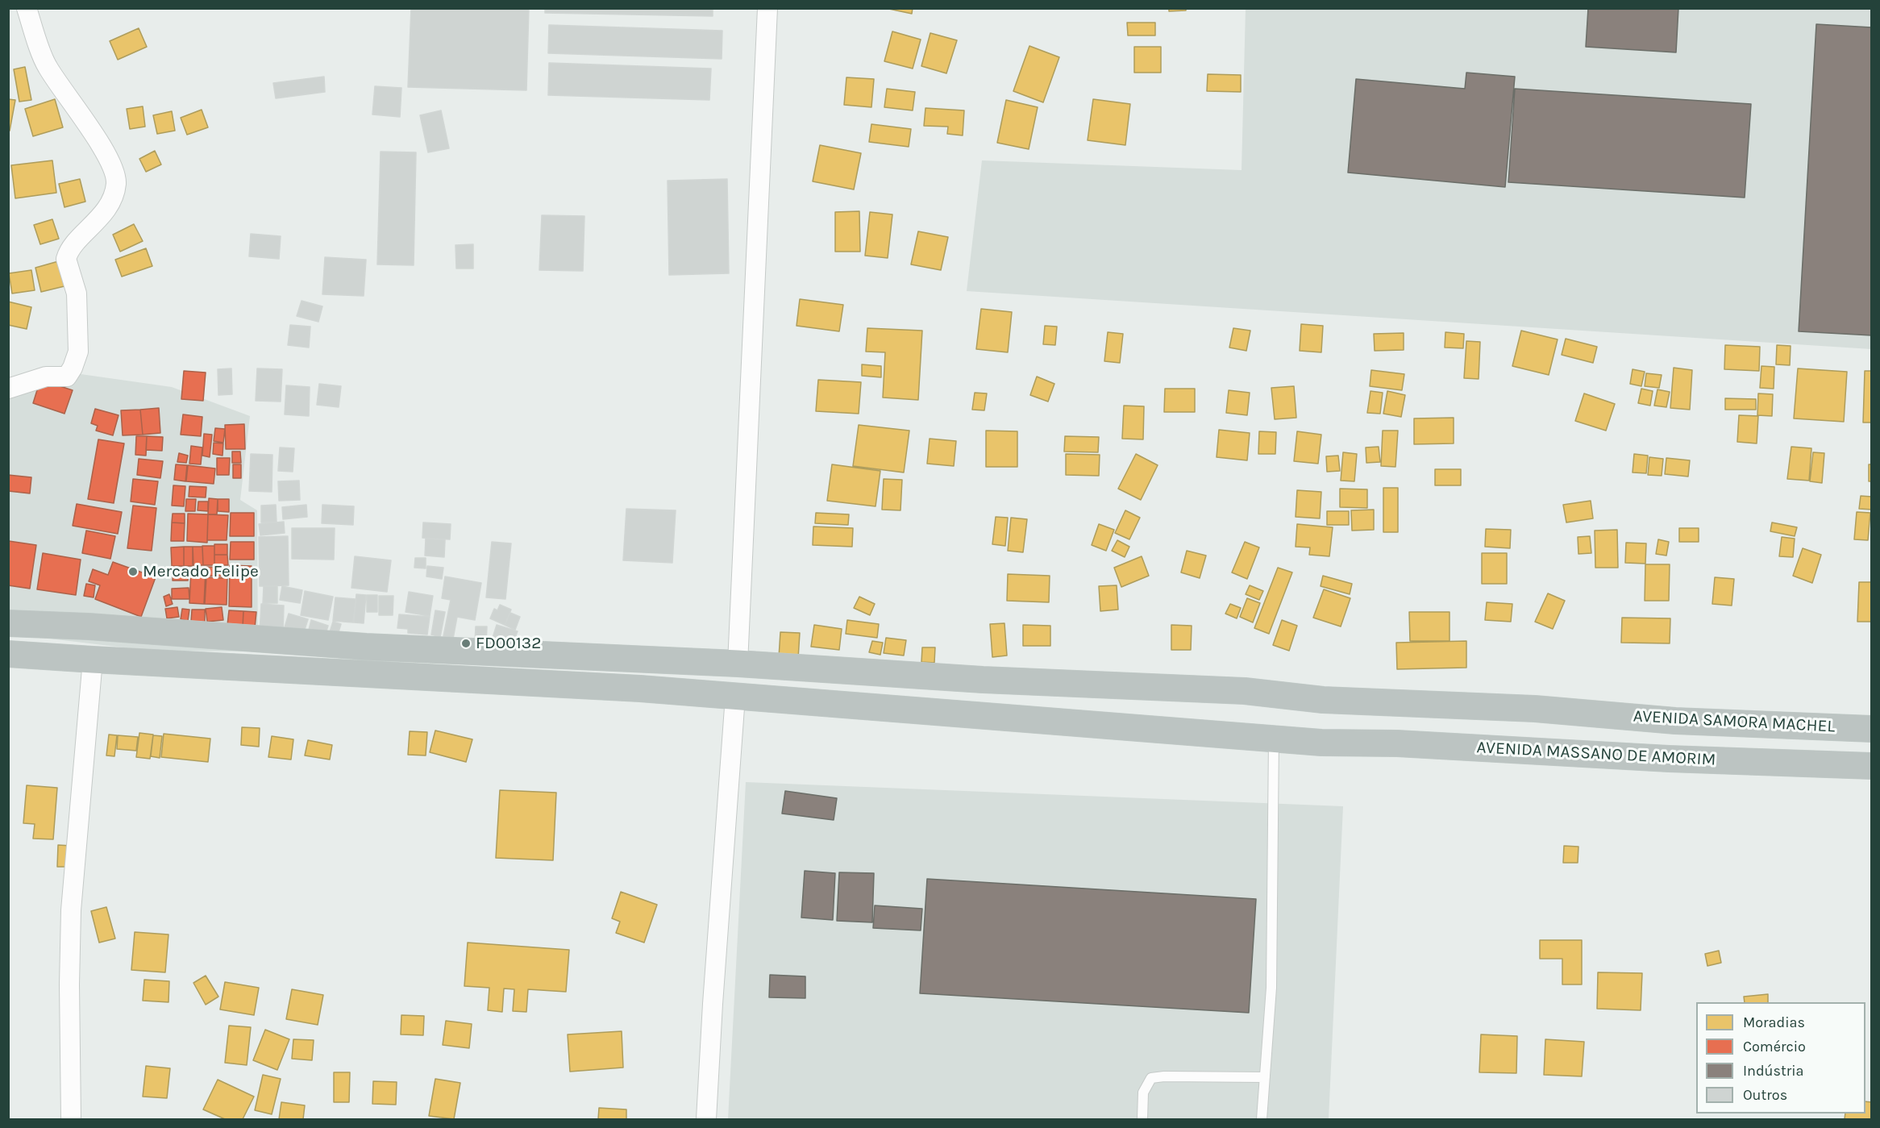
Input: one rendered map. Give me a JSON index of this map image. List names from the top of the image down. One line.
{"streets":{"highway":["AVENIDA SAMORA MACHEL","AVENIDA MASSANO DE AMORIM"]},"places":["Mercado Felipe","FD00132"],"legend":["Moradias","Comércio","Indústria","Outros"]}
